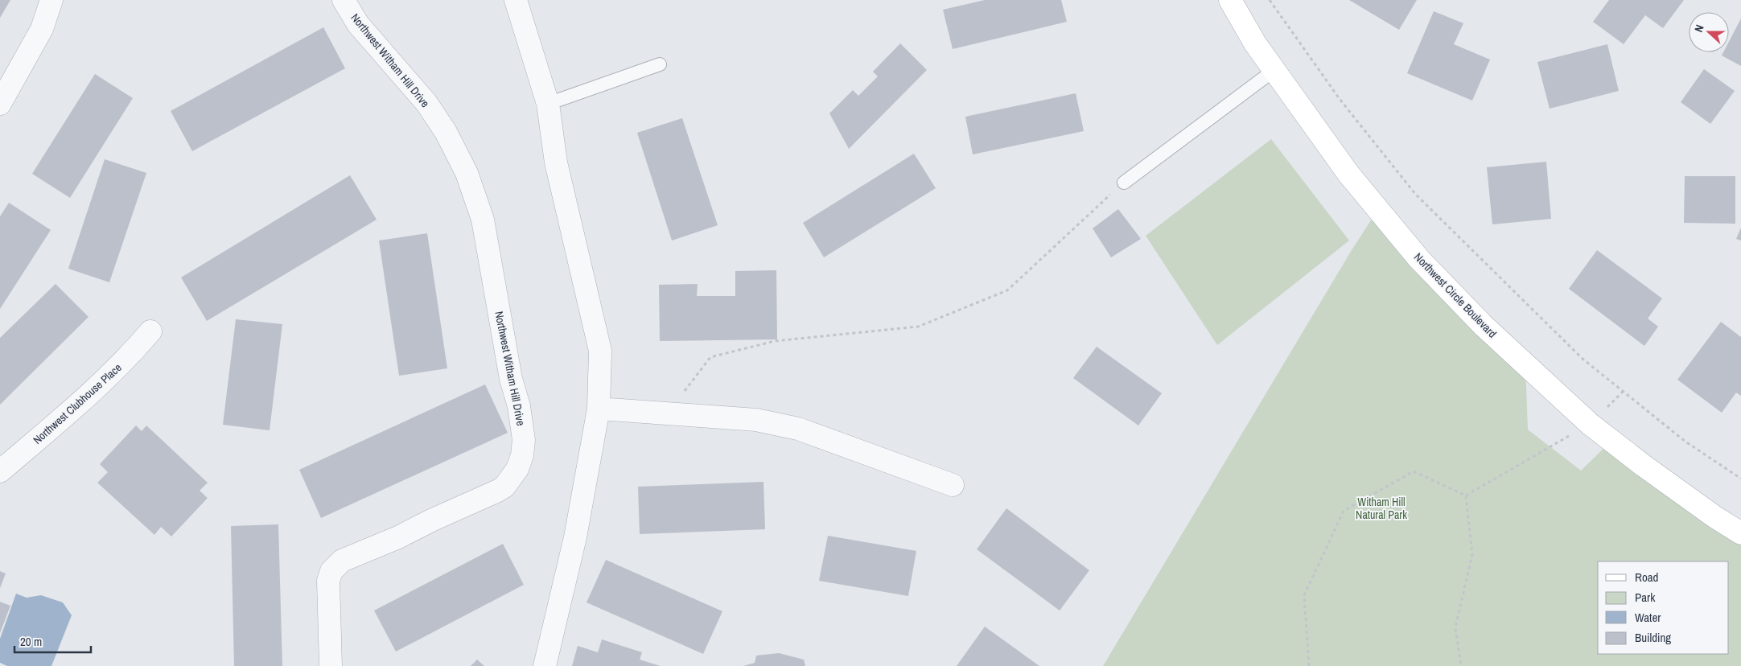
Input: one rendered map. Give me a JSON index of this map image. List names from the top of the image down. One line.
{"streets":{"main road":["Northwest Circle Boulevard"],"street":["Northwest Witham Hill Drive","Northwest Clubhouse Place"]},"parks":["Witham Hill Natural Park"],"legend":["Road","Park","Water","Building"],"scale_bar":"20 m","north":"left"}
